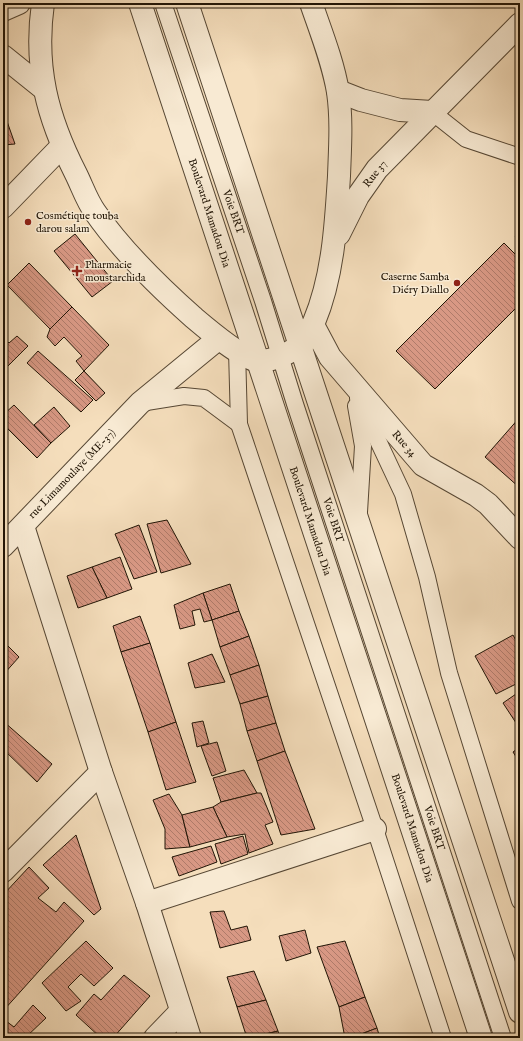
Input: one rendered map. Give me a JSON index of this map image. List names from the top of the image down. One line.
{"streets":{"street":["Rue 37","Boulevard Mamadou Dia","Rue 34","rue Limamoulaye (ME-37)"],"lane":["Voie BRT"]},"places":{"other":["Cosmétique touba darou salam","Caserne Samba Diéry Diallo"],"health":["Pharmacie moustarchida"]}}
